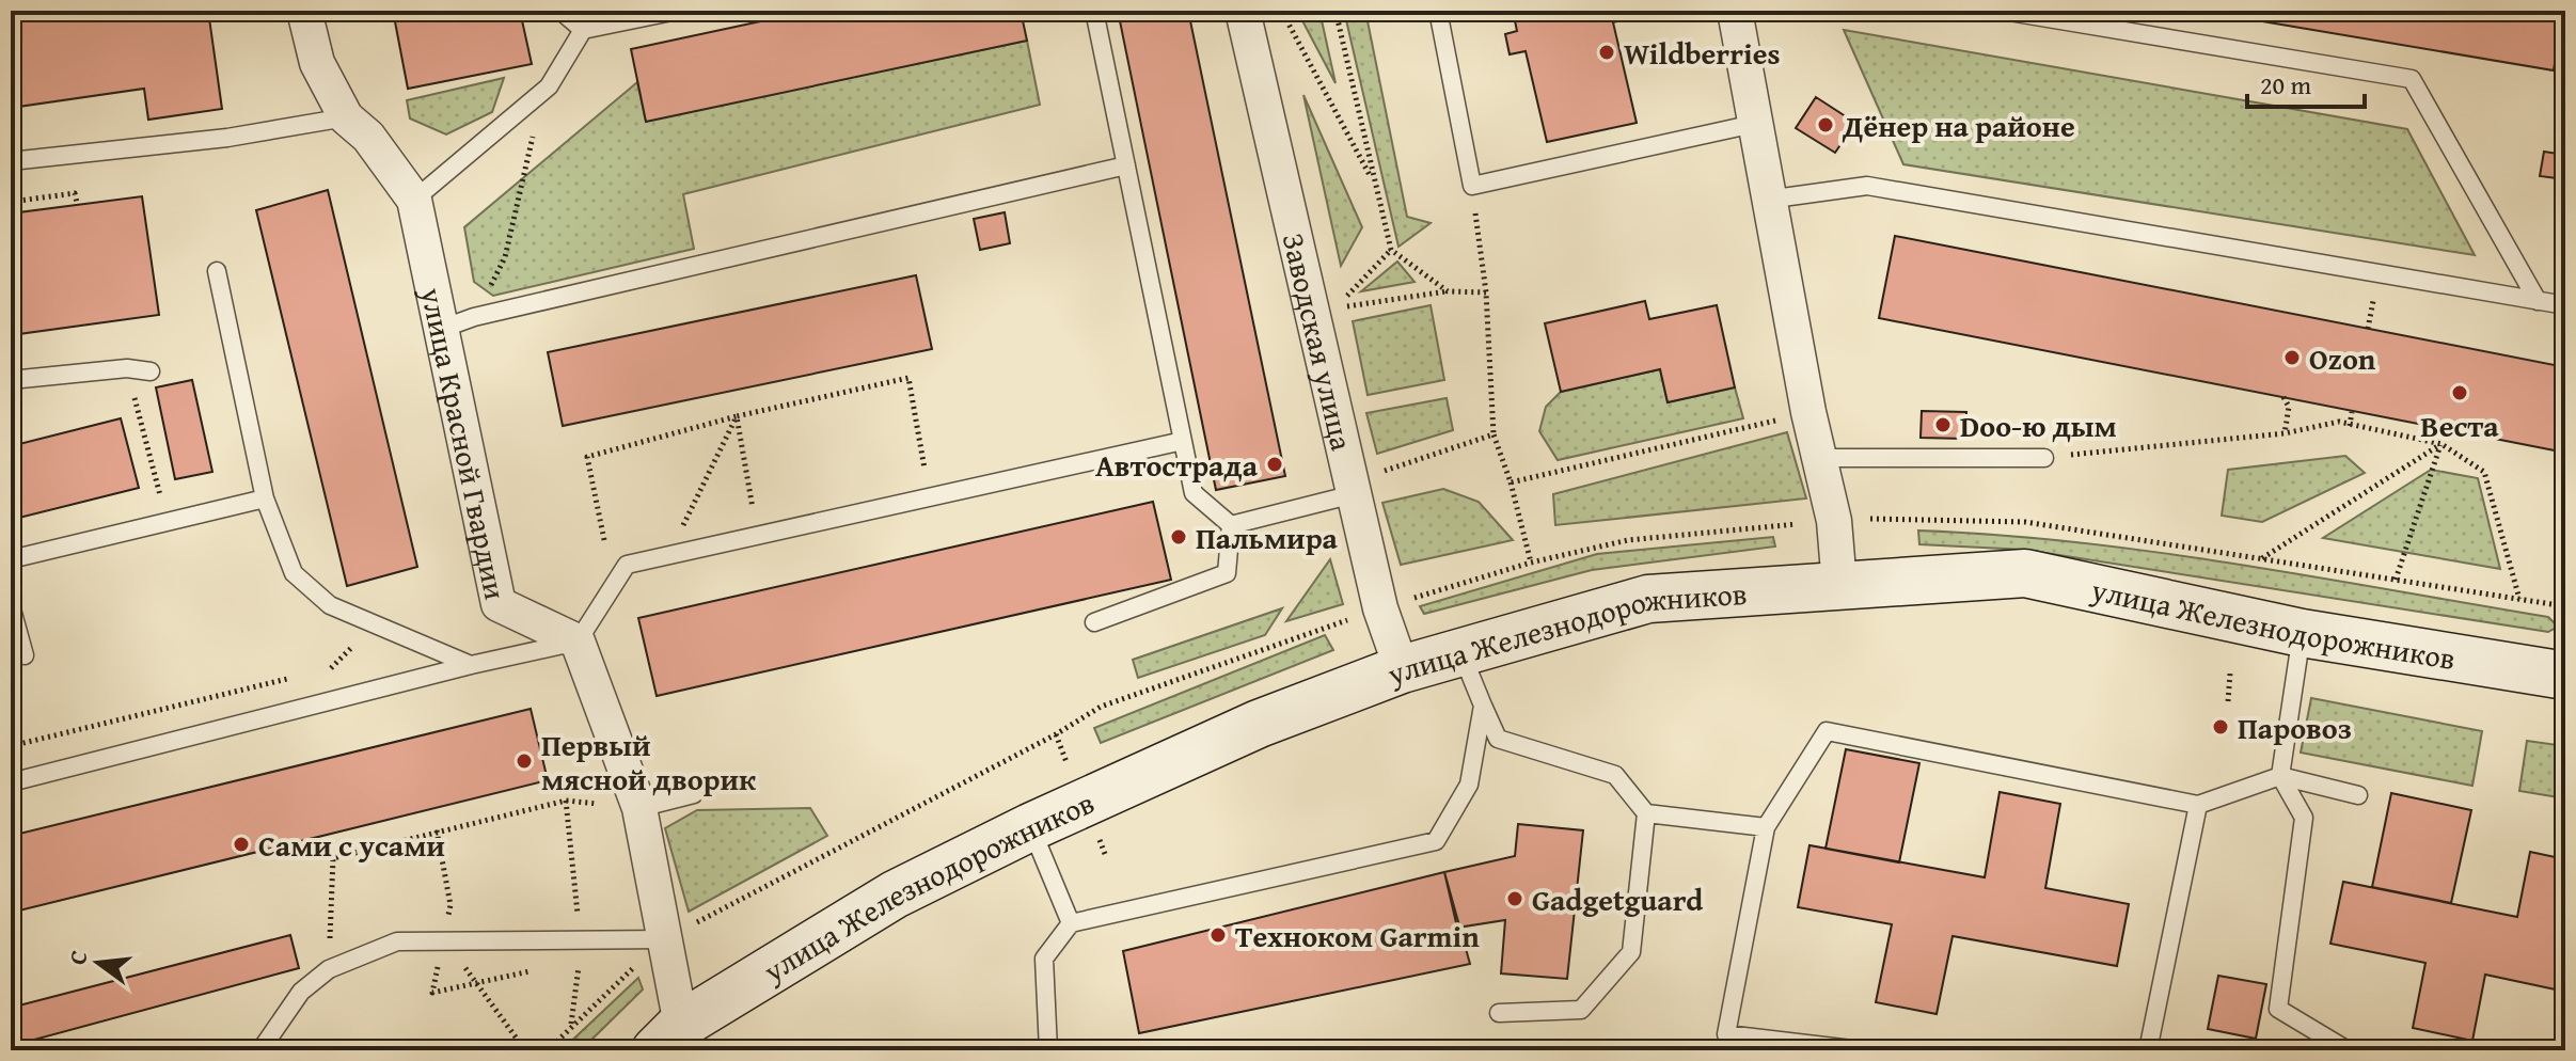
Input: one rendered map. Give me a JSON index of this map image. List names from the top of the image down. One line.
{"streets":{"street":["Заводская улица","улица Красной Гвардии","улица Железнодорожников"]},"crossings":[["Заводская улица","улица Железнодорожников"]],"places":["Wildberries","Дёнер на районе","Ozon","Веста","Doo-ю дым","Автострада","Пальмира","Паровоз","Первый мясной дворик","Сами с усами","Gadgetguard","Техноком Garmin"],"scale_bar":"20 m","north":"left"}
